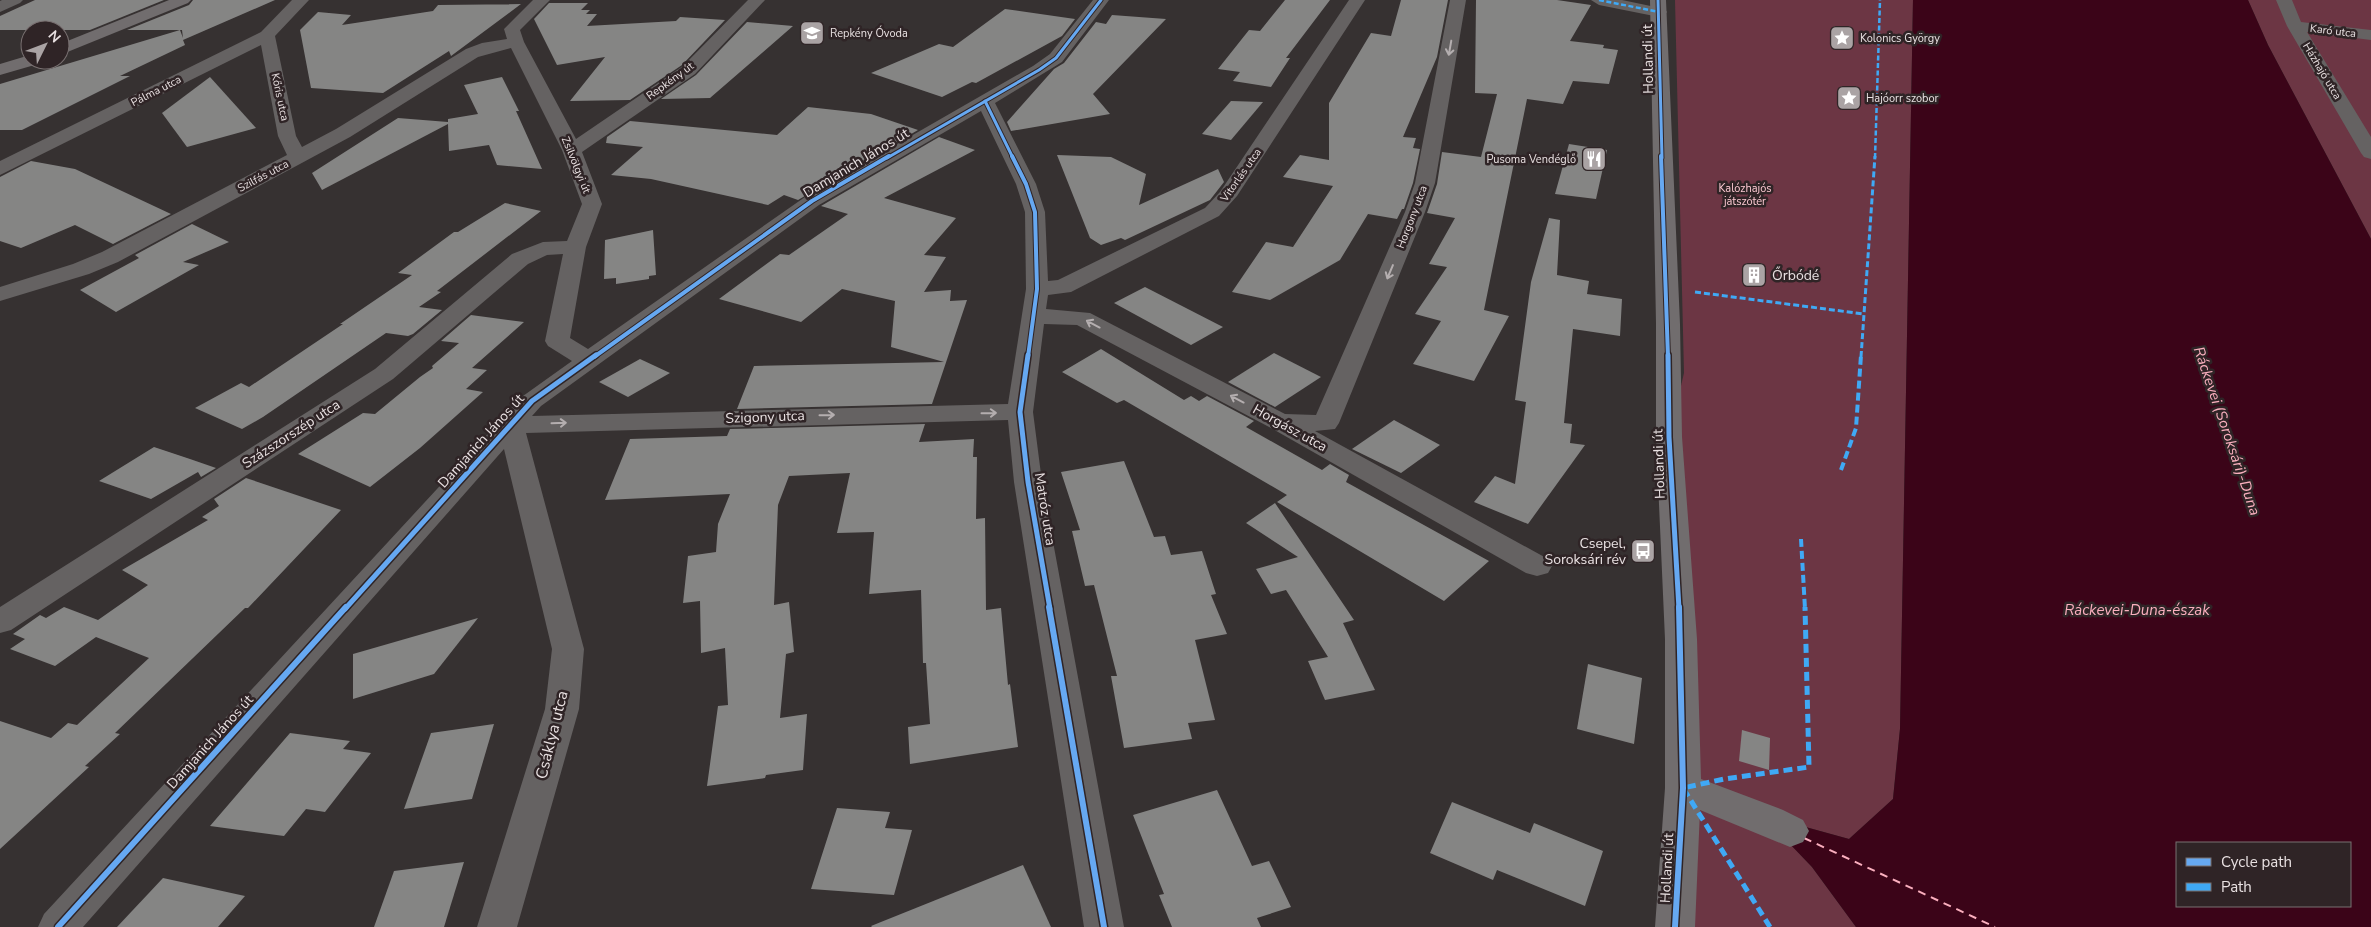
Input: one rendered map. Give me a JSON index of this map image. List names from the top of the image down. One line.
{"streets":{"street":["Karó utca","Hollandi út","Házhajó utca","Repkény út","Pálma utca","Kőris utca","Damjanich János út","Zsilvölgyi út","Vitorlás utca","Szilfás utca","Horgony utca","Szigony utca","Horgász utca","Százszorszép utca","Matróz utca","Csáklya utca"]},"crossings":[["Karó utca","Házhajó utca"],["Repkény út","Zsilvölgyi út"],["Pálma utca","Kőris utca"],["Kőris utca","Szilfás utca"],["Damjanich János út","Zsilvölgyi út"],["Damjanich János út","Szigony utca"],["Damjanich János út","Matróz utca"],["Damjanich János út","Csáklya utca"],["Zsilvölgyi út","Szilfás utca"],["Zsilvölgyi út","Százszorszép utca"],["Vitorlás utca","Matróz utca"],["Horgony utca","Horgász utca"],["Szigony utca","Matróz utca"],["Szigony utca","Csáklya utca"],["Horgász utca","Matróz utca"]],"one_way":["Horgony utca","Szigony utca","Horgász utca"],"water":["Ráckevei (Soroksári)-Duna","Ráckevei-Duna-észak"],"parks":["Kalózhajós játszótér"],"places":{"school or university":["Repkény Óvoda"],"place":["Kolonics György","Hajóorr szobor"],"restaurant":["Pusoma Vendéglő"],"building":["Őrbódé"],"bus stop":["Csepel, Soroksári rév"]},"legend":["Cycle path","Path"],"north":"top right"}
